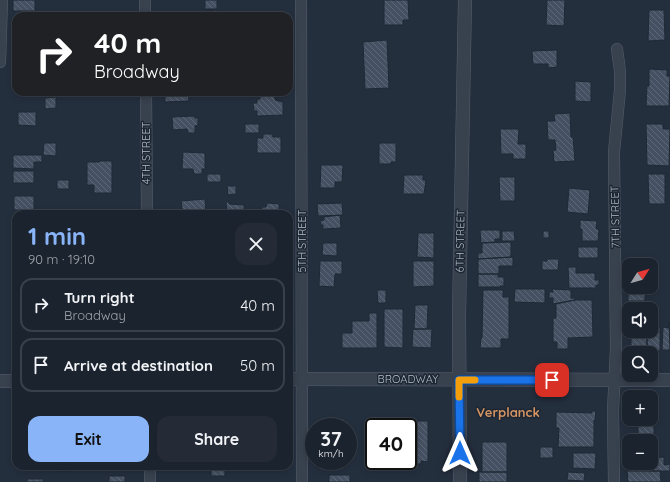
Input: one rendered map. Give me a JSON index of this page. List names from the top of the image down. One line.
{"streets":{"street":["4TH STREET","7TH STREET","5TH STREET","6TH STREET","BROADWAY"]},"crossings":[["7TH STREET","BROADWAY"],["5TH STREET","BROADWAY"],["6TH STREET","BROADWAY"]],"districts":["Verplanck"],"north":"top right","page":{"turn":["40 m","Broadway"],"heading":["1 min","90 m · 19:10"],"map_buttons":["+","−"],"list":[{"name":"Turn right","note":"Broadway","value":"40 m"},{"name":"Arrive at destination","value":"50 m"}],"buttons":["Exit","Share"],"speed":"37 km/h","limit":"40"}}
